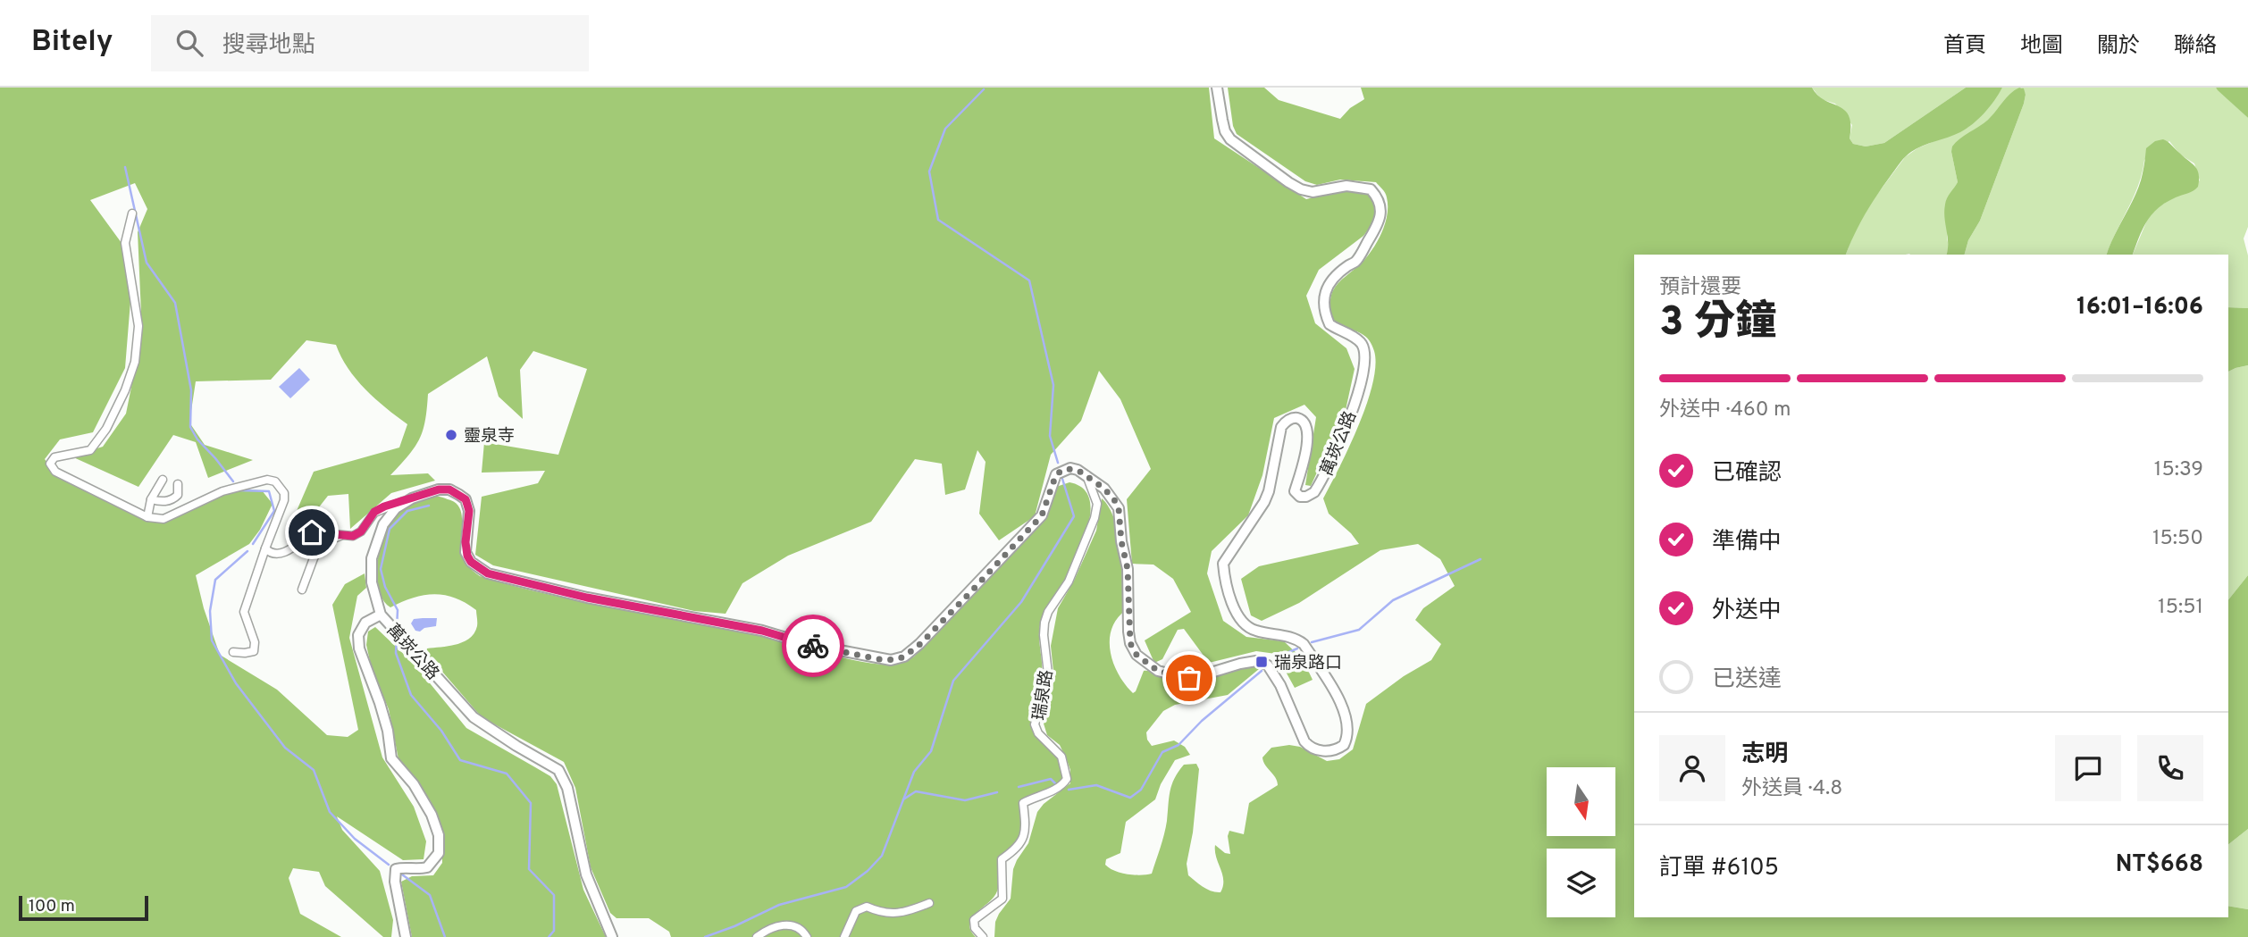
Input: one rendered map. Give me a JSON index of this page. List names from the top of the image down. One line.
{"streets":{"street":["萬崁公路","瑞泉路"]},"crossings":[["萬崁公路","瑞泉路"]],"places":{"other":["靈泉寺"],"transit":["瑞泉路口"]},"scale_bar":"100 m","north":"bottom","page":{"header":"Bitely","search":"搜尋地點","nav":["首頁","地圖","關於","聯絡"],"heading":["3 分鐘","預計還要","16:01–16:06"],"panel":["志明","外送員 · 4.8","訂單 #6105","NT$668"],"bar":"外送中 · 460 m","list":[["已確認","15:39"],["準備中","15:50"],["外送中","15:51"],"已送達"],"scale":"100 m"}}
